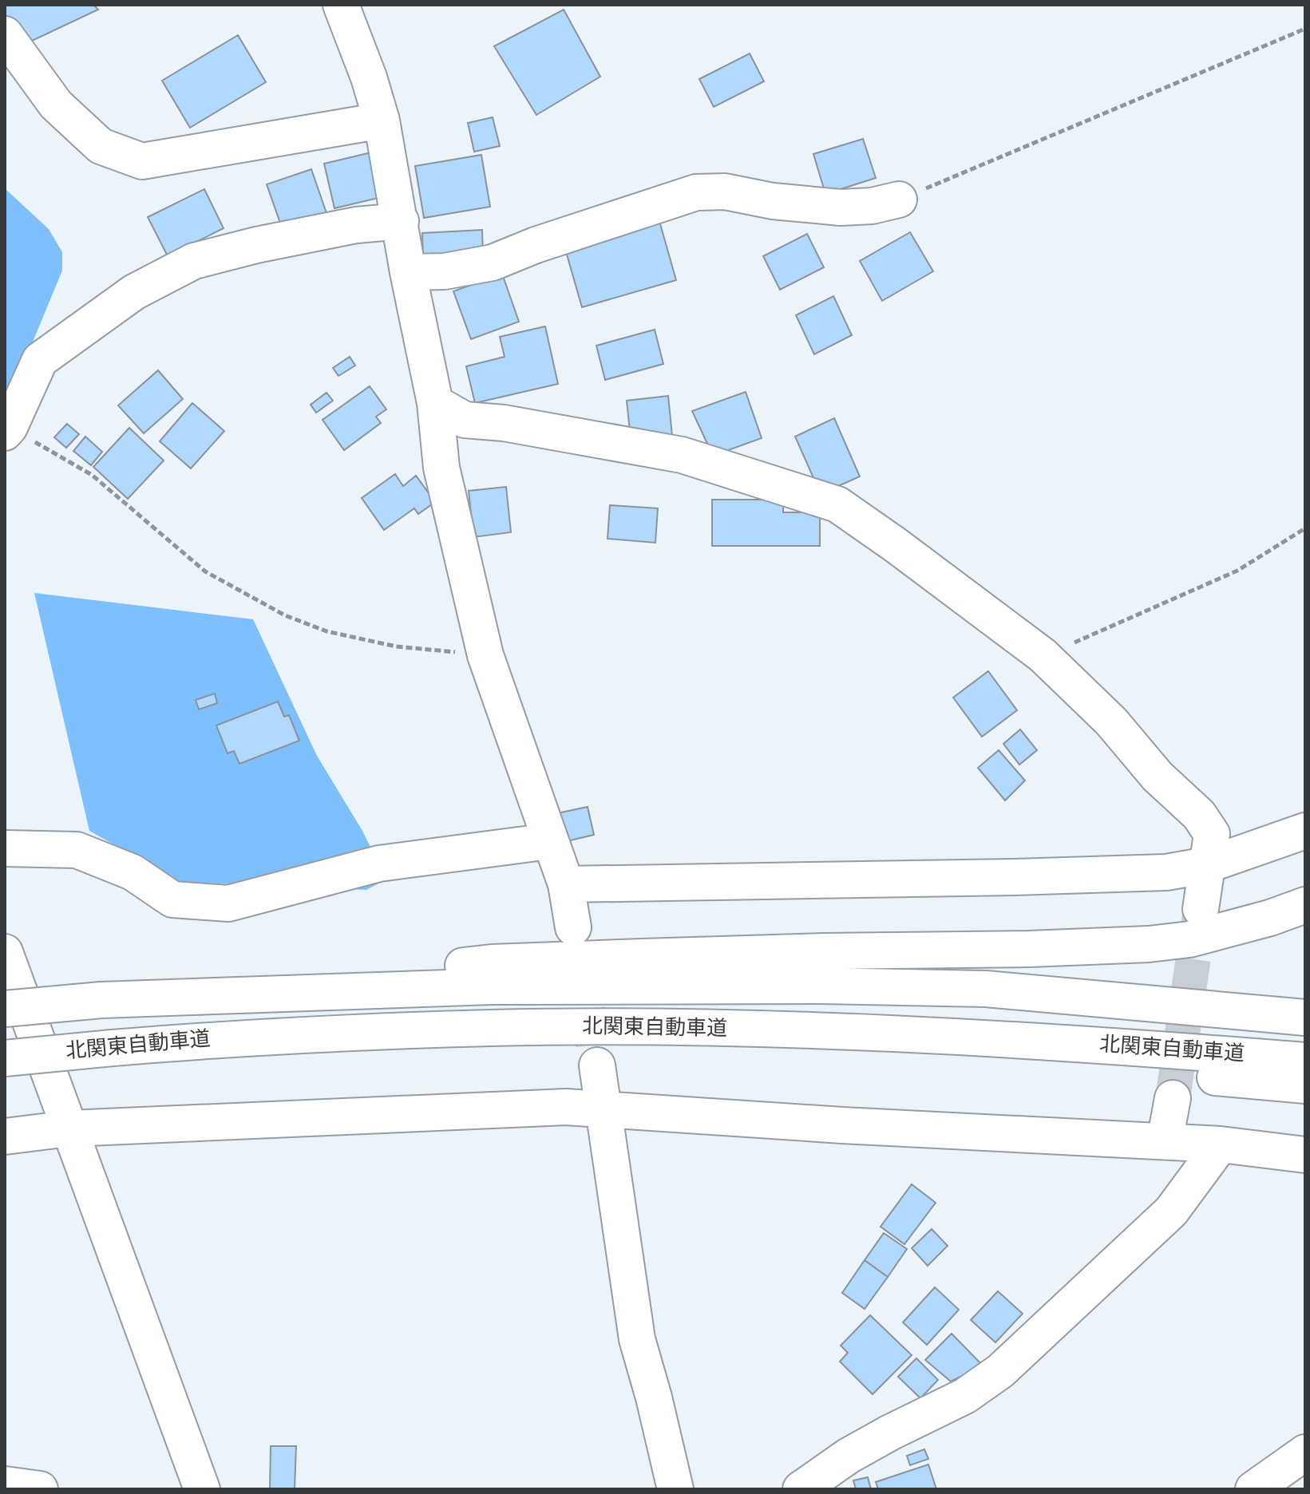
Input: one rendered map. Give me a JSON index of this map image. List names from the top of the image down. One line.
{"streets":{"main road":["北関東自動車道"]}}
